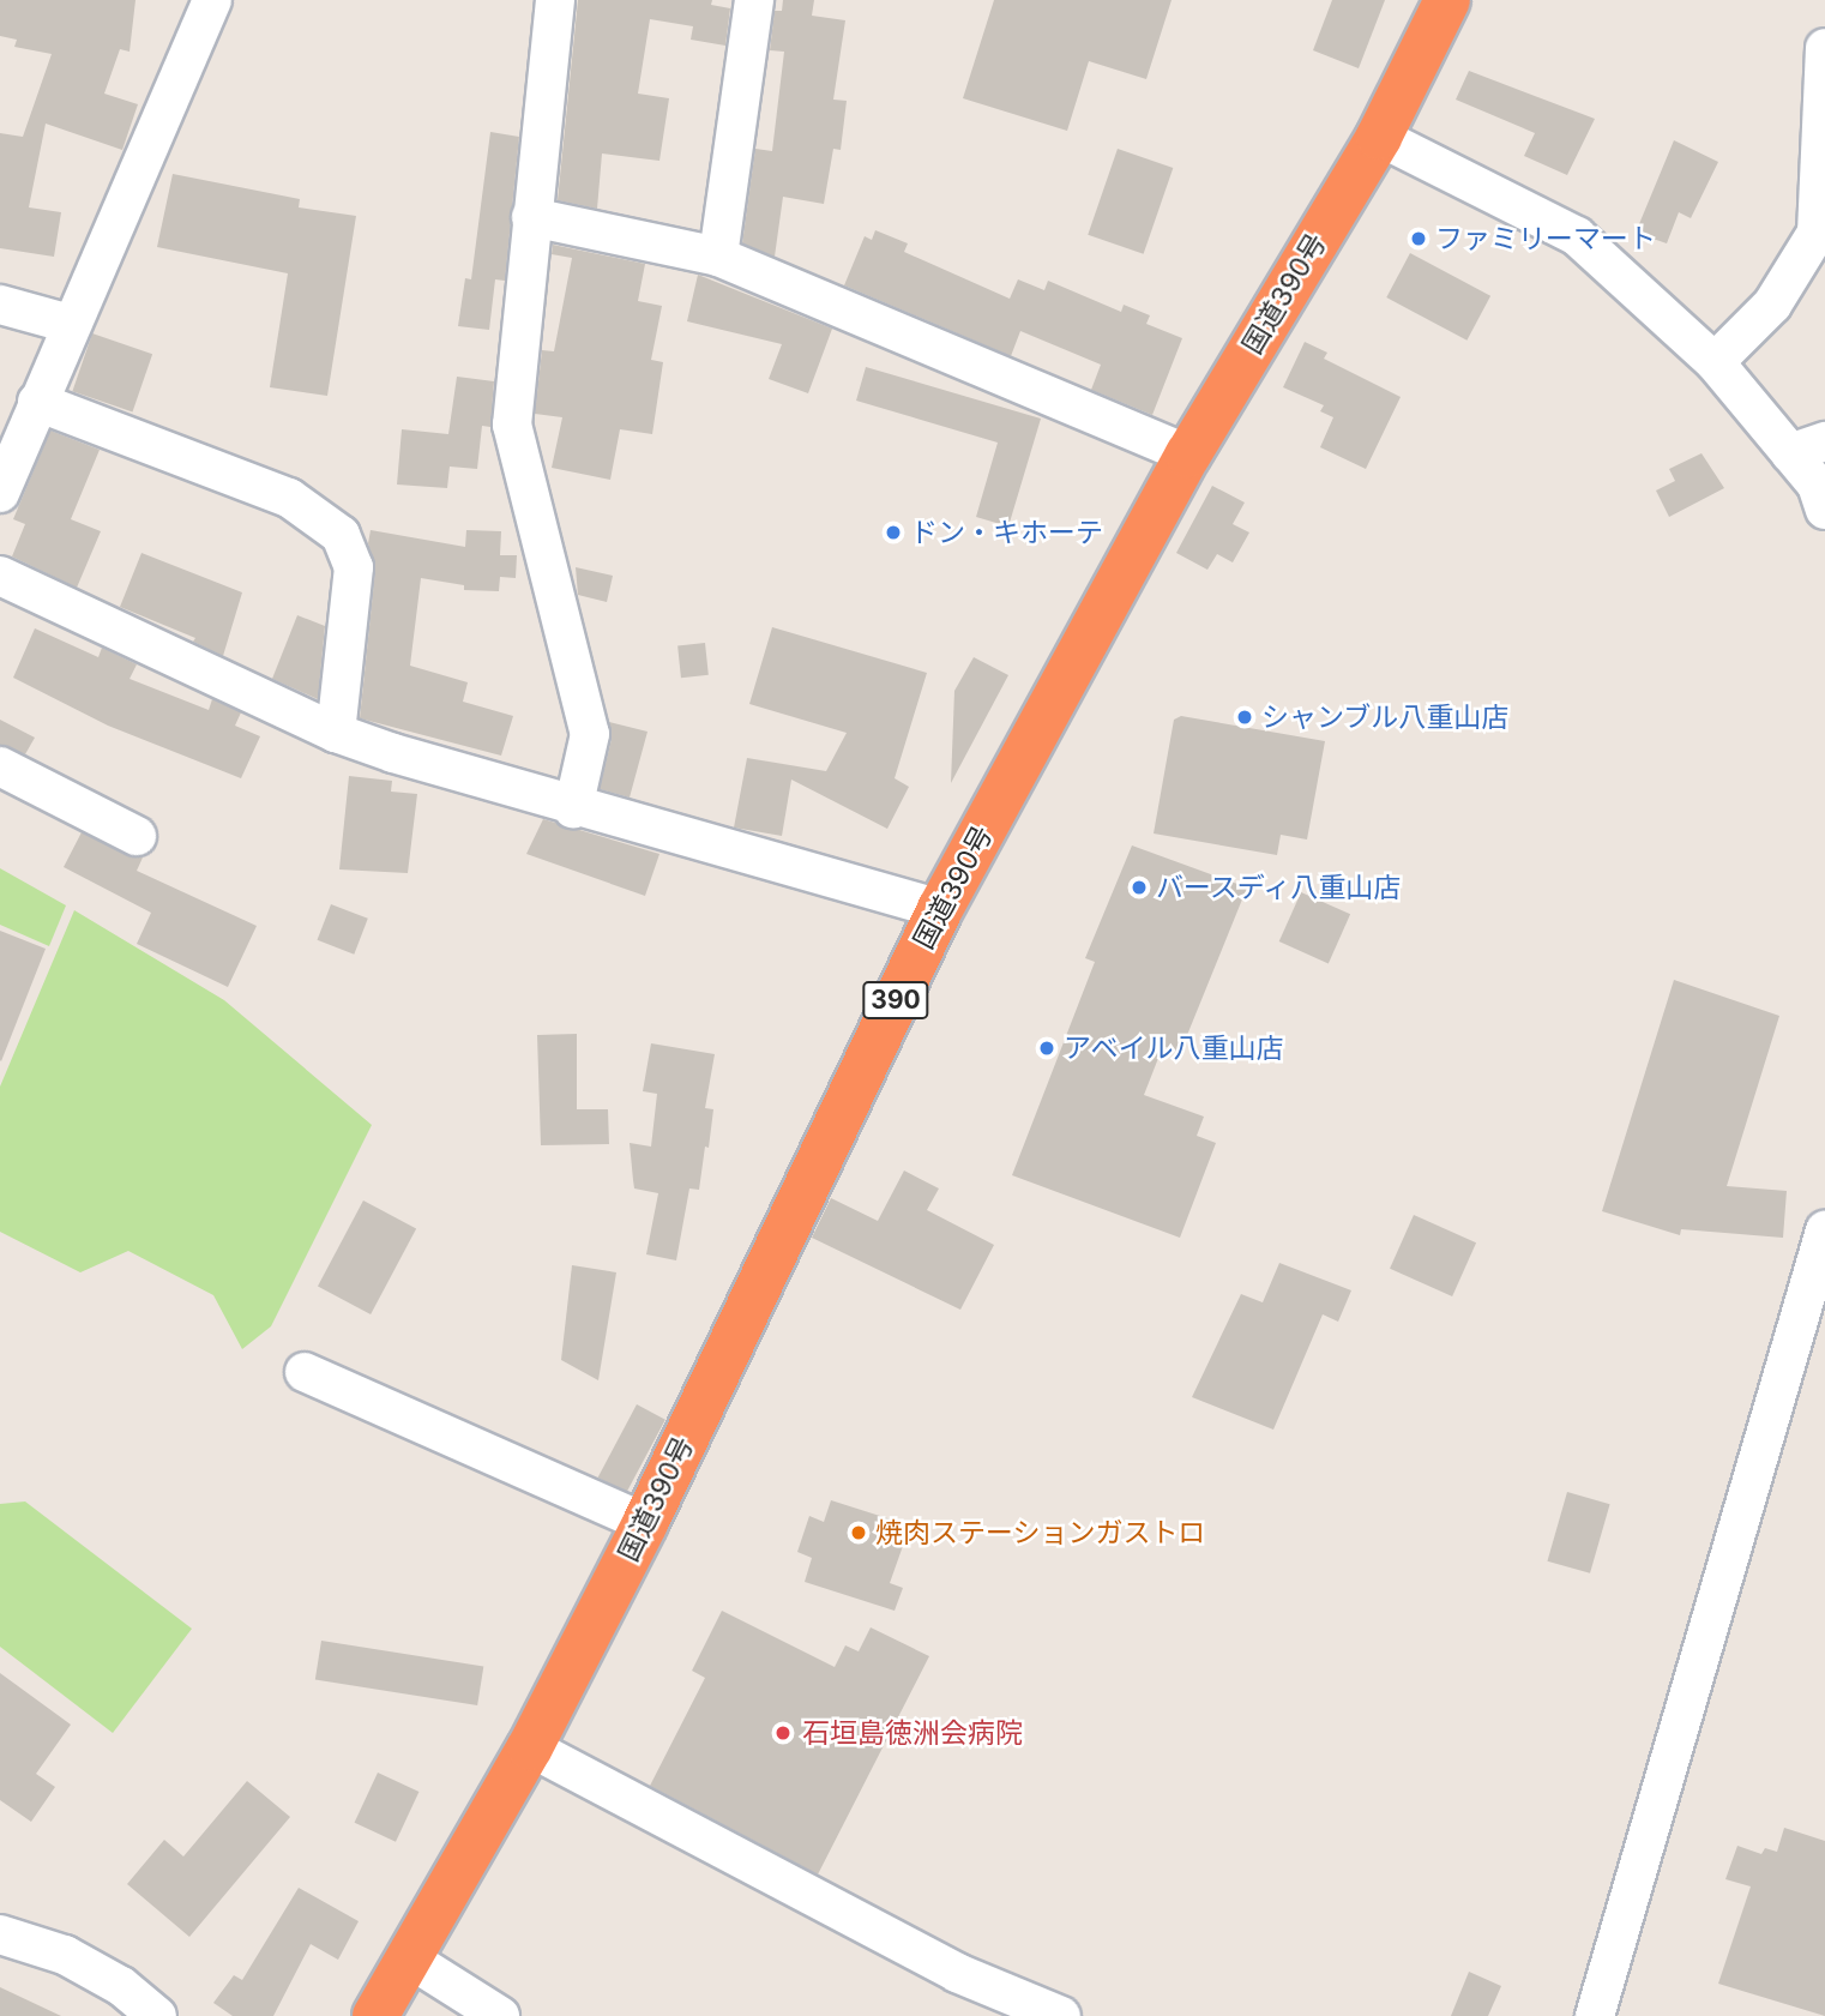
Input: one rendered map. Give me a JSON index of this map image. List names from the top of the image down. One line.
{"streets":{"highway":["国道390号","390"]},"places":["ファミリーマート","ドン・キホーテ","シャンブル八重山店","バースディ八重山店","アベイル八重山店","焼肉ステーションガストロ","石垣島徳洲会病院"]}
